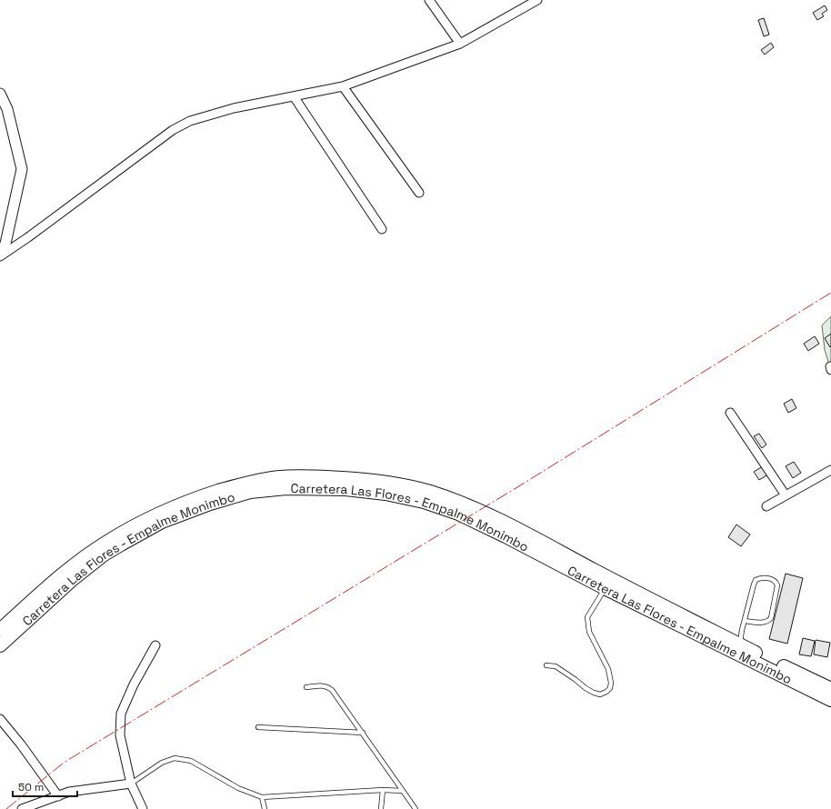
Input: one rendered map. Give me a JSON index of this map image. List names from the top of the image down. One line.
{"streets":{"highway":["Carretera Las Flores - Empalme Monimbo"]},"scale_bar":"50 m"}
